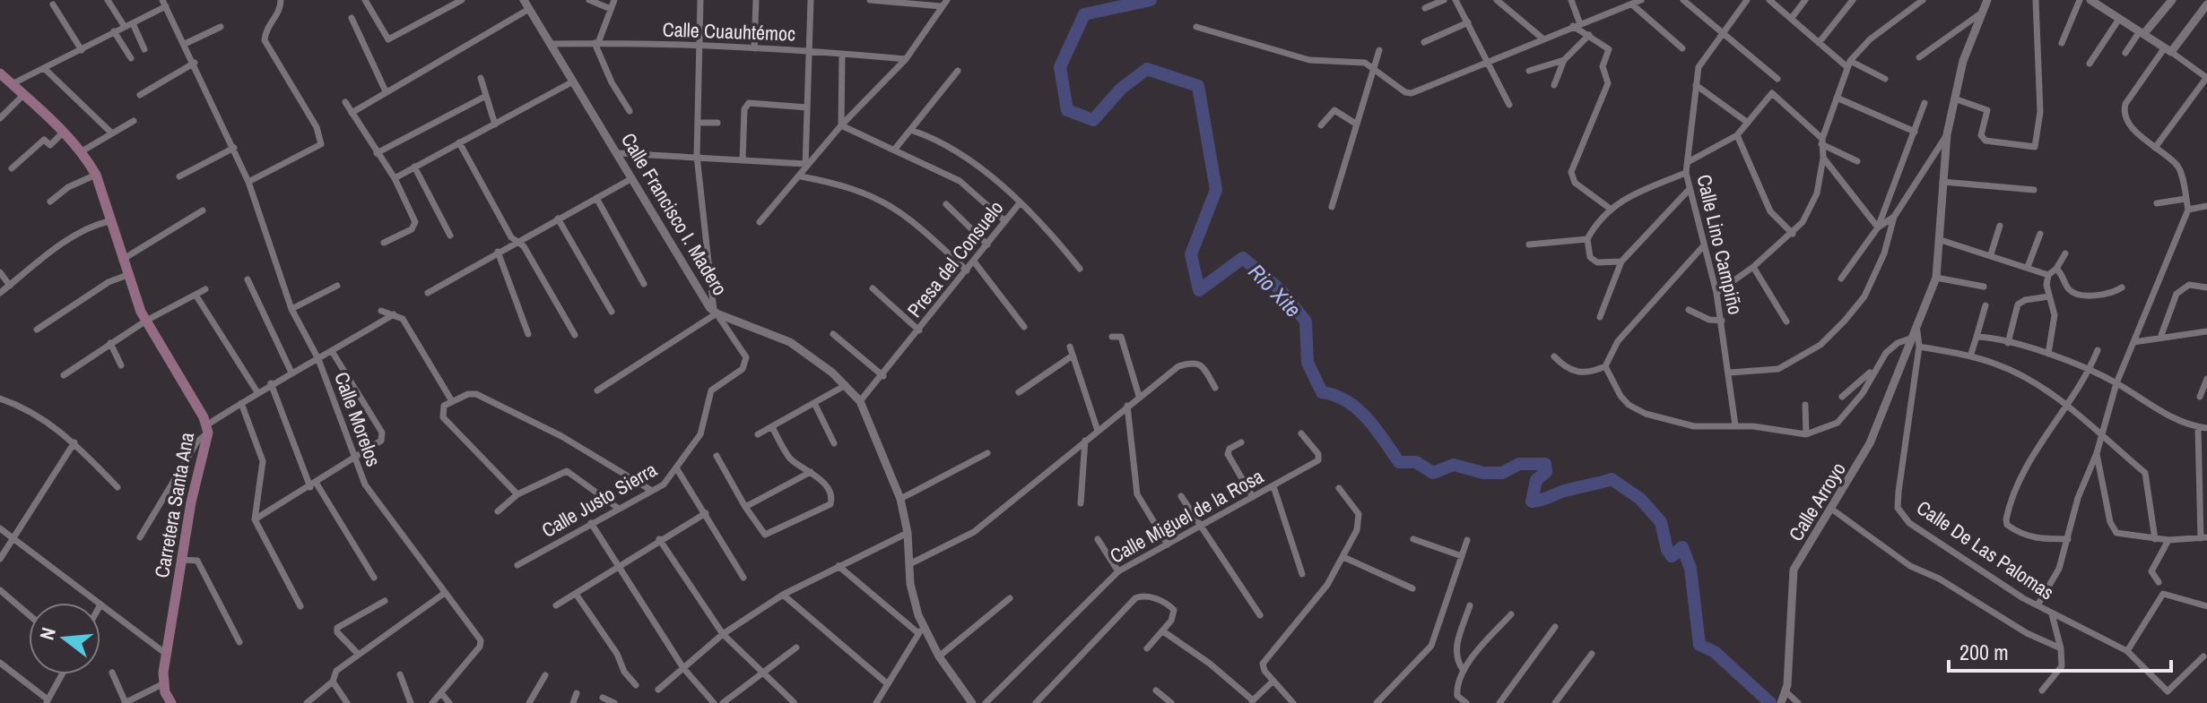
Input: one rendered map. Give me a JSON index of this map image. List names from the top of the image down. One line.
{"streets":{"main road":["Carretera Santa Ana"],"street":["Calle Cuauhtémoc","Calle Francisco I. Madero","Calle Lino Campiño","Presa del Consuelo","Calle Morelos","Calle Justo Sierra","Calle Arroyo","Calle Miguel de la Rosa","Calle De Las Palomas"]},"crossings":[["Calle Cuauhtémoc","Calle Francisco I. Madero"],["Calle Francisco I. Madero","Presa del Consuelo"],["Calle Francisco I. Madero","Calle Justo Sierra"],["Calle Arroyo","Calle De Las Palomas"]],"water":["Rio Xite"],"scale_bar":"200 m","north":"left"}
